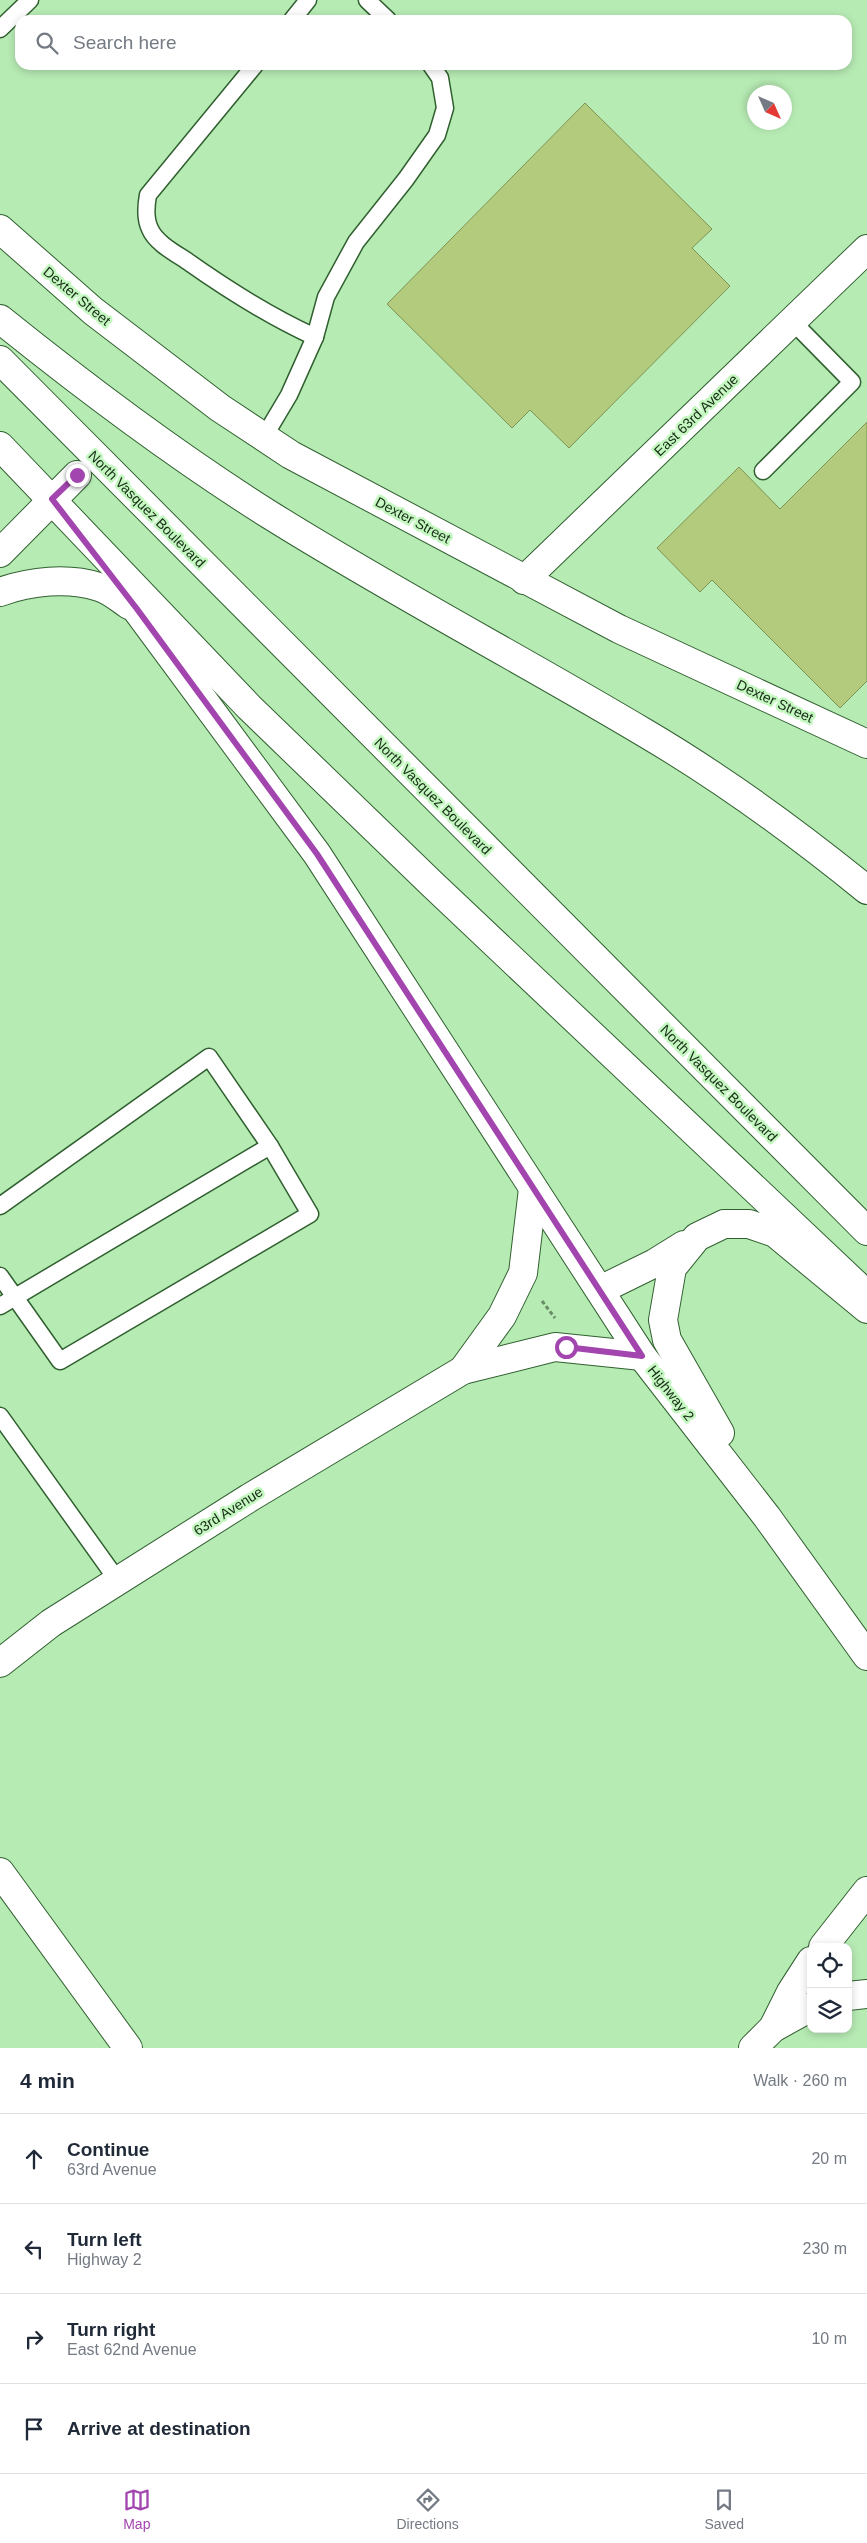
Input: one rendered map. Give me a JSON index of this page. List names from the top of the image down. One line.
{"streets":{"main road":["Dexter Street","East 63rd Avenue","North Vasquez Boulevard","Highway 2","63rd Avenue"]},"crossings":[["Dexter Street","East 63rd Avenue"],["Highway 2","63rd Avenue"]],"north":"bottom right","page":{"search":"Search here","heading":["4 min","Walk · 260 m"],"list":[["Continue","63rd Avenue","20 m"],["Turn left","Highway 2","230 m"],["Turn right","East 62nd Avenue","10 m"],"Arrive at destination"],"nav":["Map","Directions","Saved"]}}
